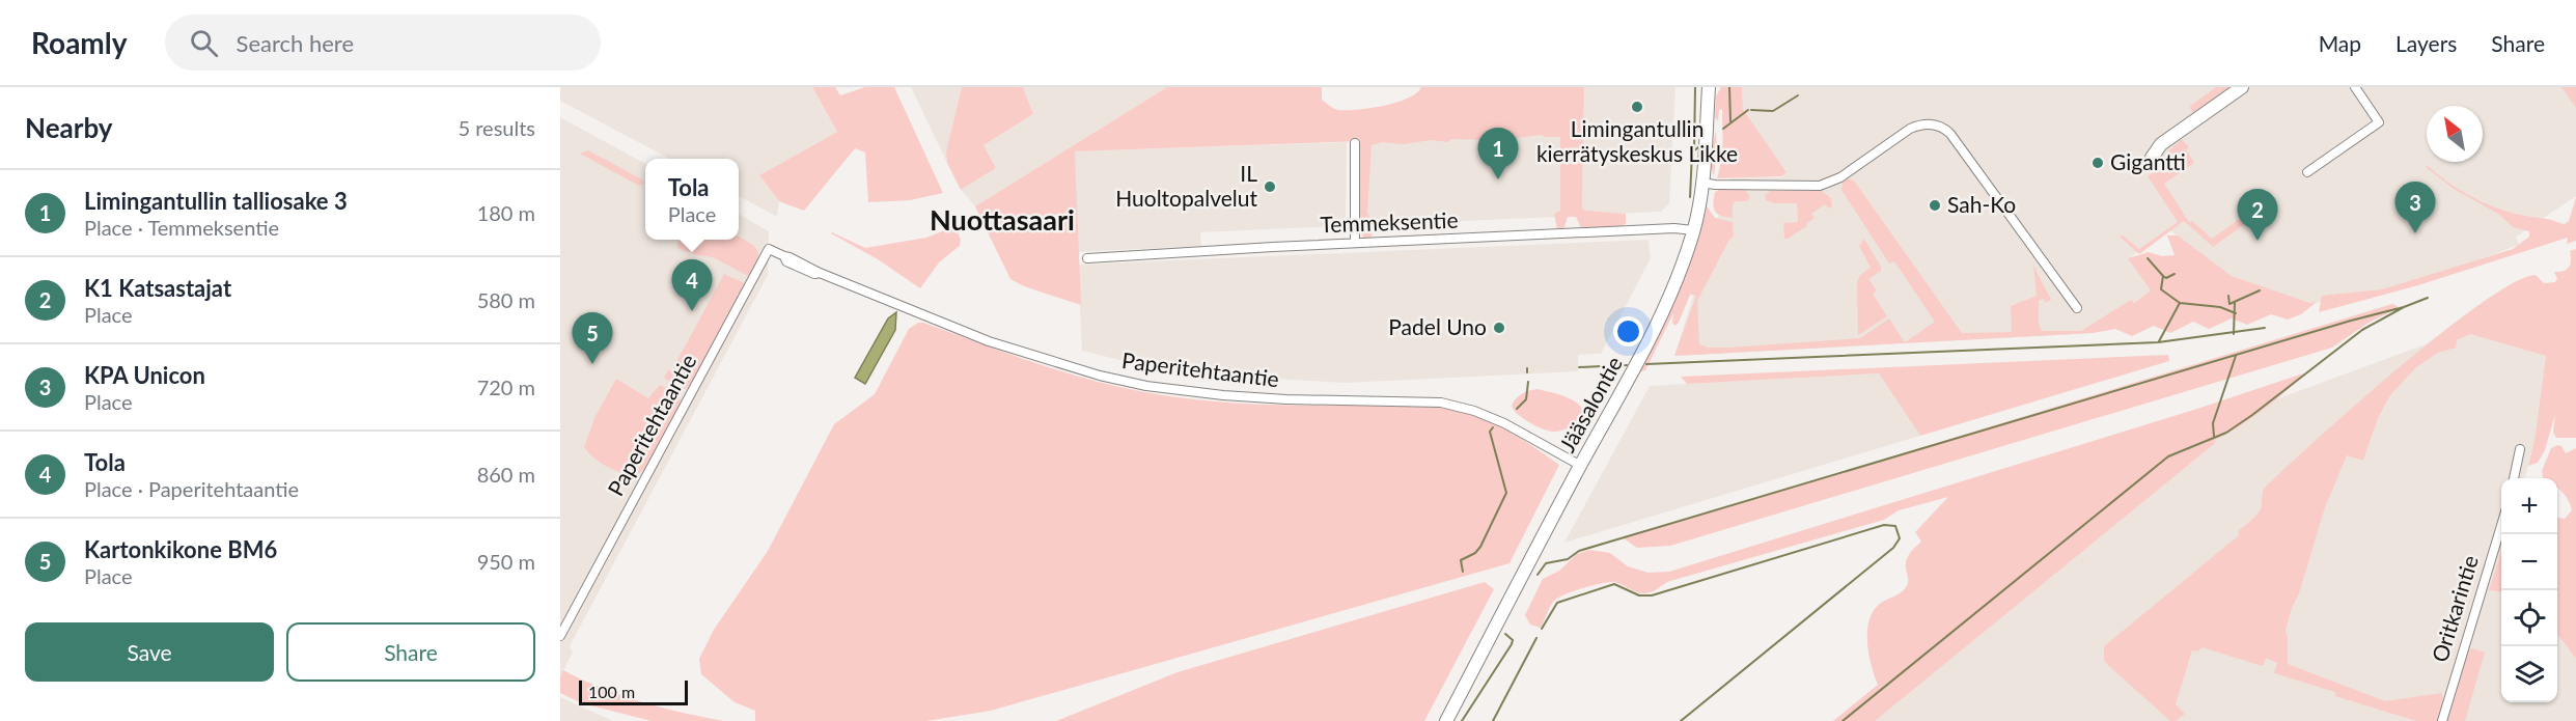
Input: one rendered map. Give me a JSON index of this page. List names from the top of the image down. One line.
{"streets":{"main road":["Jääsalontie"],"street":["Temmeksentie","Paperitehtaantie","Oritkarintie"]},"crossings":[["Temmeksentie","Jääsalontie"],["Paperitehtaantie","Jääsalontie"]],"districts":["Nuottasaari"],"places":["Limingantullin kierrätyskeskus Likke","Gigantti","IL Huoltopalvelut","Sah-Ko","Padel Uno"],"scale_bar":"100 m","north":"top left","page":{"header":"Roamly","search":"Search here","nav":["Map","Layers","Share"],"heading":["Nearby","5 results"],"pins":["1","3","2","4","5"],"popup":["Tola","Place"],"list":[{"mark":"1","name":"Limingantullin talliosake 3","note":"Place · Temmeksentie","value":"180 m"},{"mark":"2","name":"K1 Katsastajat","note":"Place","value":"580 m"},{"mark":"3","name":"KPA Unicon","note":"Place","value":"720 m"},{"mark":"4","name":"Tola","note":"Place · Paperitehtaantie","value":"860 m"},{"mark":"5","name":"Kartonkikone BM6","note":"Place","value":"950 m"}],"map_buttons":["+","−"],"buttons":["Save","Share"],"scale":"100 m"}}
